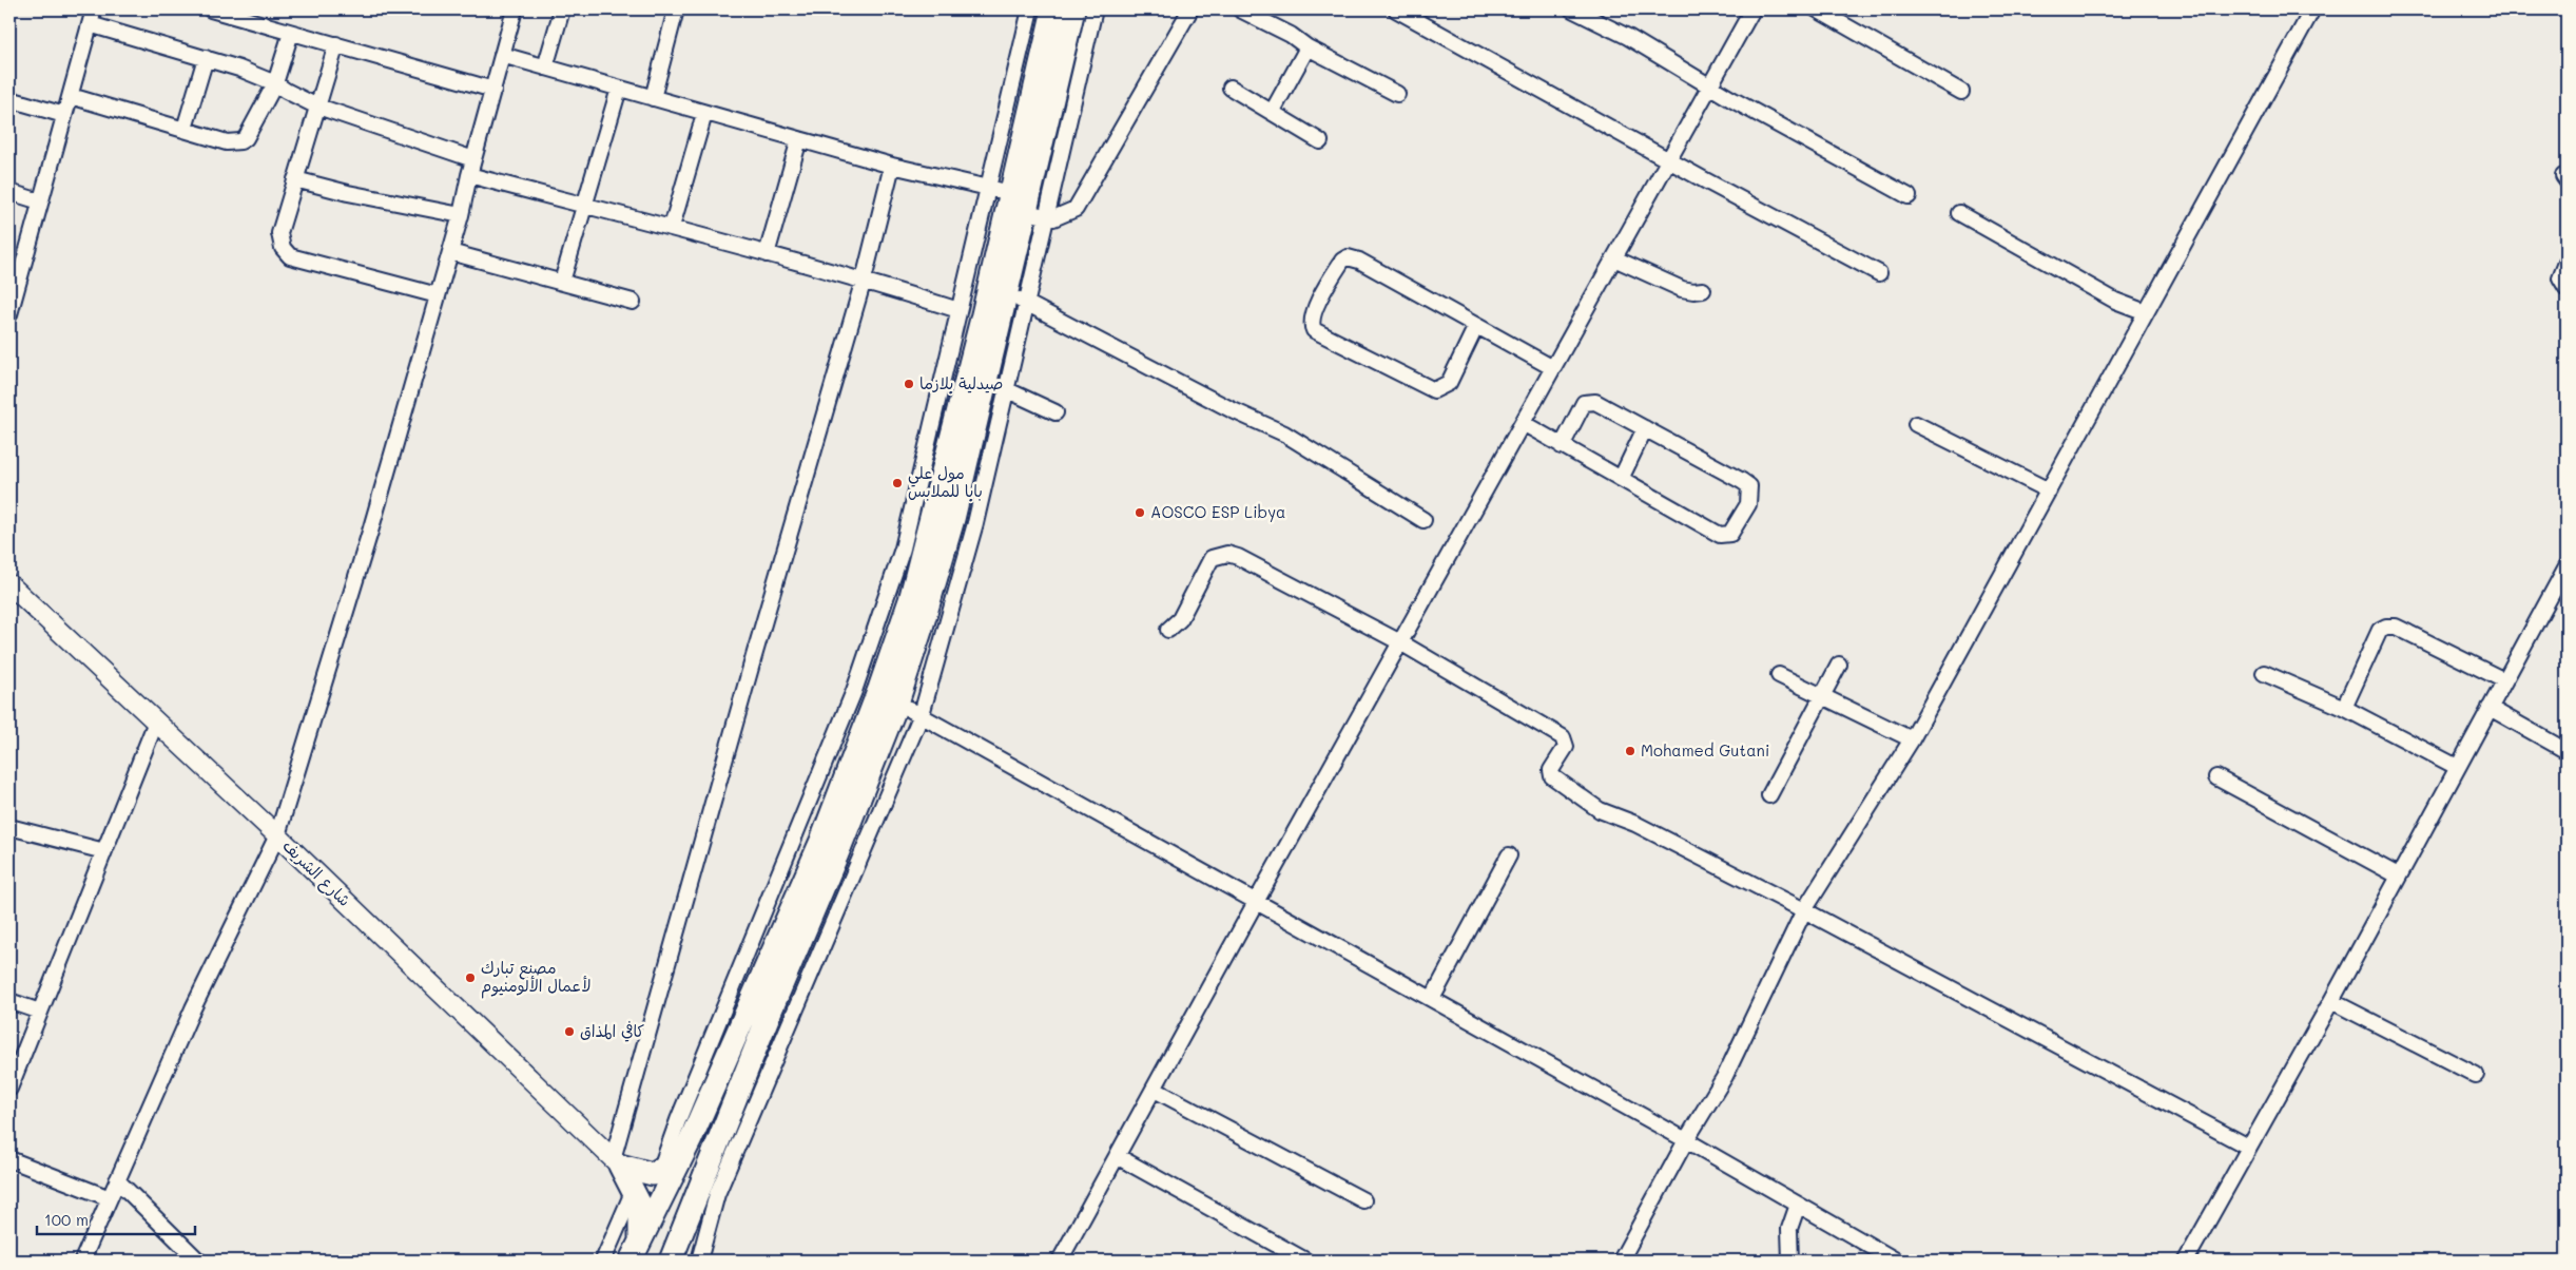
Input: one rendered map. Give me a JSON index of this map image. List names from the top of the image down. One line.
{"streets":{"main road":["شارع الشريف"]},"places":["صيدلية بلازما","مول علي بابا للملابس","AOSCO ESP Libya","Mohamed Gutani","مصنع تبارك لأعمال الألومنيوم","كافي المذاق"],"scale_bar":"100 m"}
